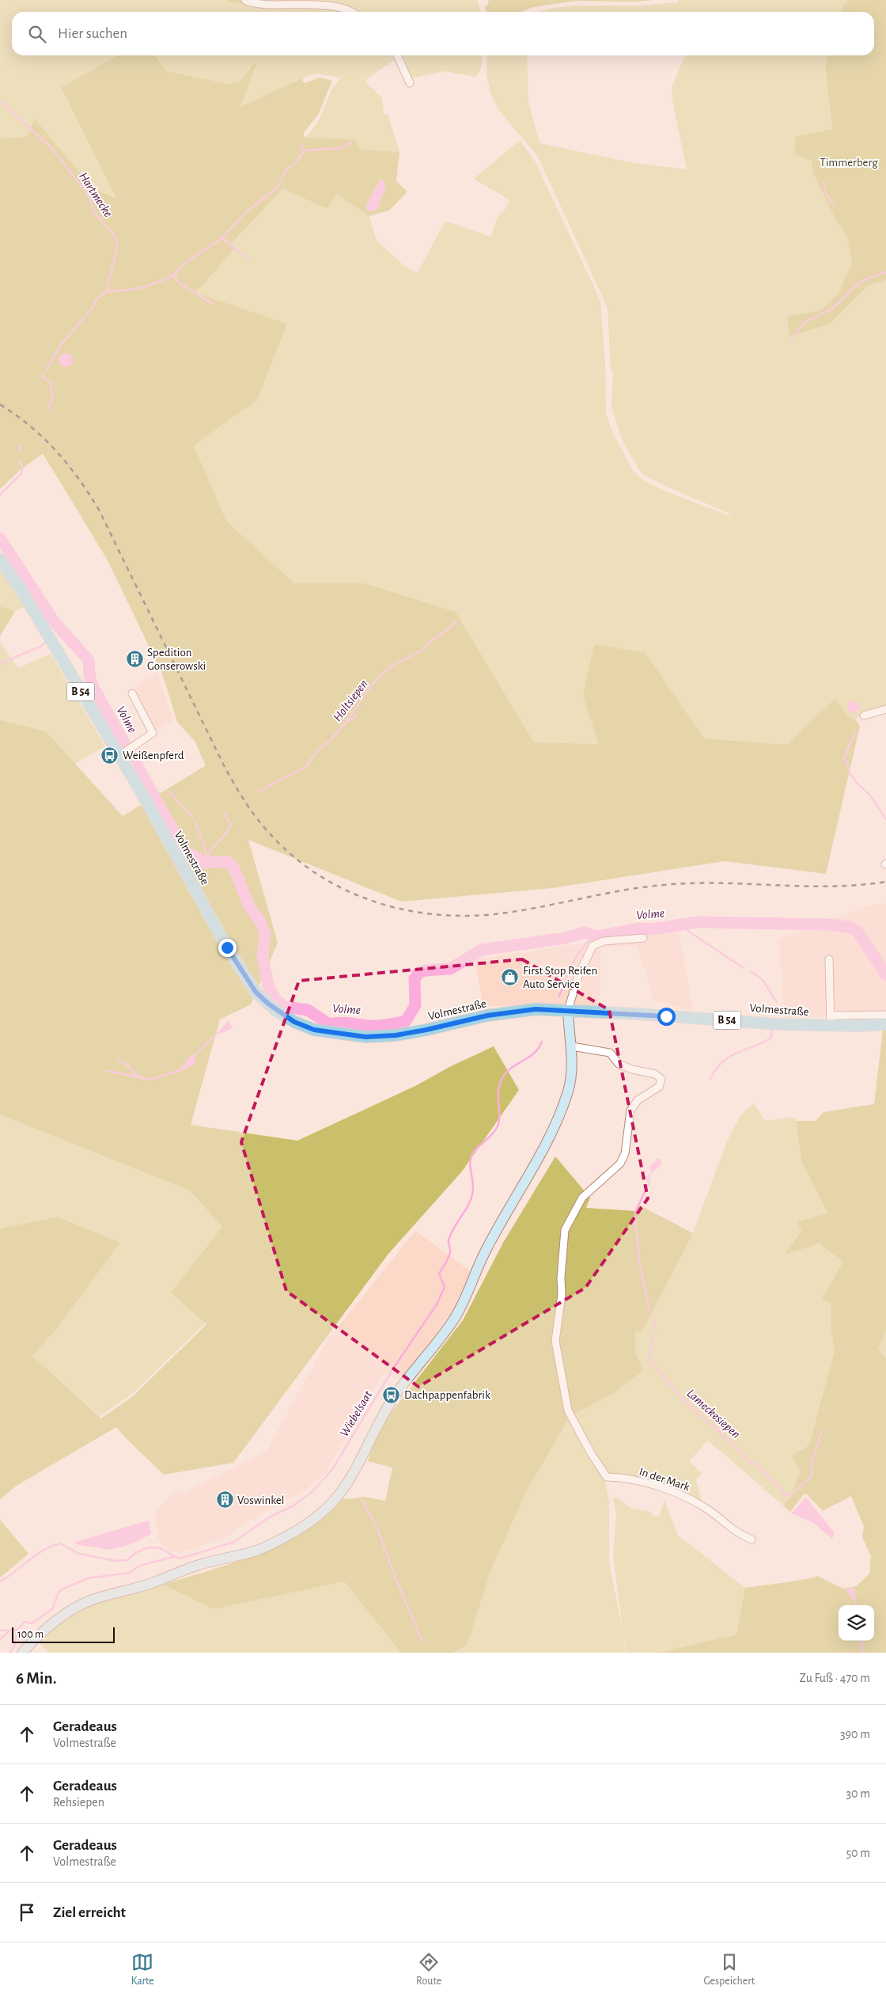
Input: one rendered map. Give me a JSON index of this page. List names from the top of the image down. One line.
{"streets":{"main road":["B 54","Volmestraße"],"street":["In der Mark"]},"crossings":[["B 54","Volmestraße"]],"water":["Hartmecke","Holtsiepen","Volme","Wiebelsaat","Lameckesiepen"],"parks":["Timmerberg"],"places":{"building":["Spedition Gonserowski","Voswinkel"],"bus stop":["Weißenpferd","Dachpappenfabrik"],"shop":["First Stop Reifen Auto Service"]},"scale_bar":"100 m","page":{"search":"Hier suchen","scale":"100 m","heading":["6 Min.","Zu Fuß · 470 m"],"list":[["Geradeaus","Volmestraße","390 m"],["Geradeaus","Rehsiepen","30 m"],["Geradeaus","Volmestraße","50 m"],"Ziel erreicht"],"nav":["Karte","Route","Gespeichert"]}}
